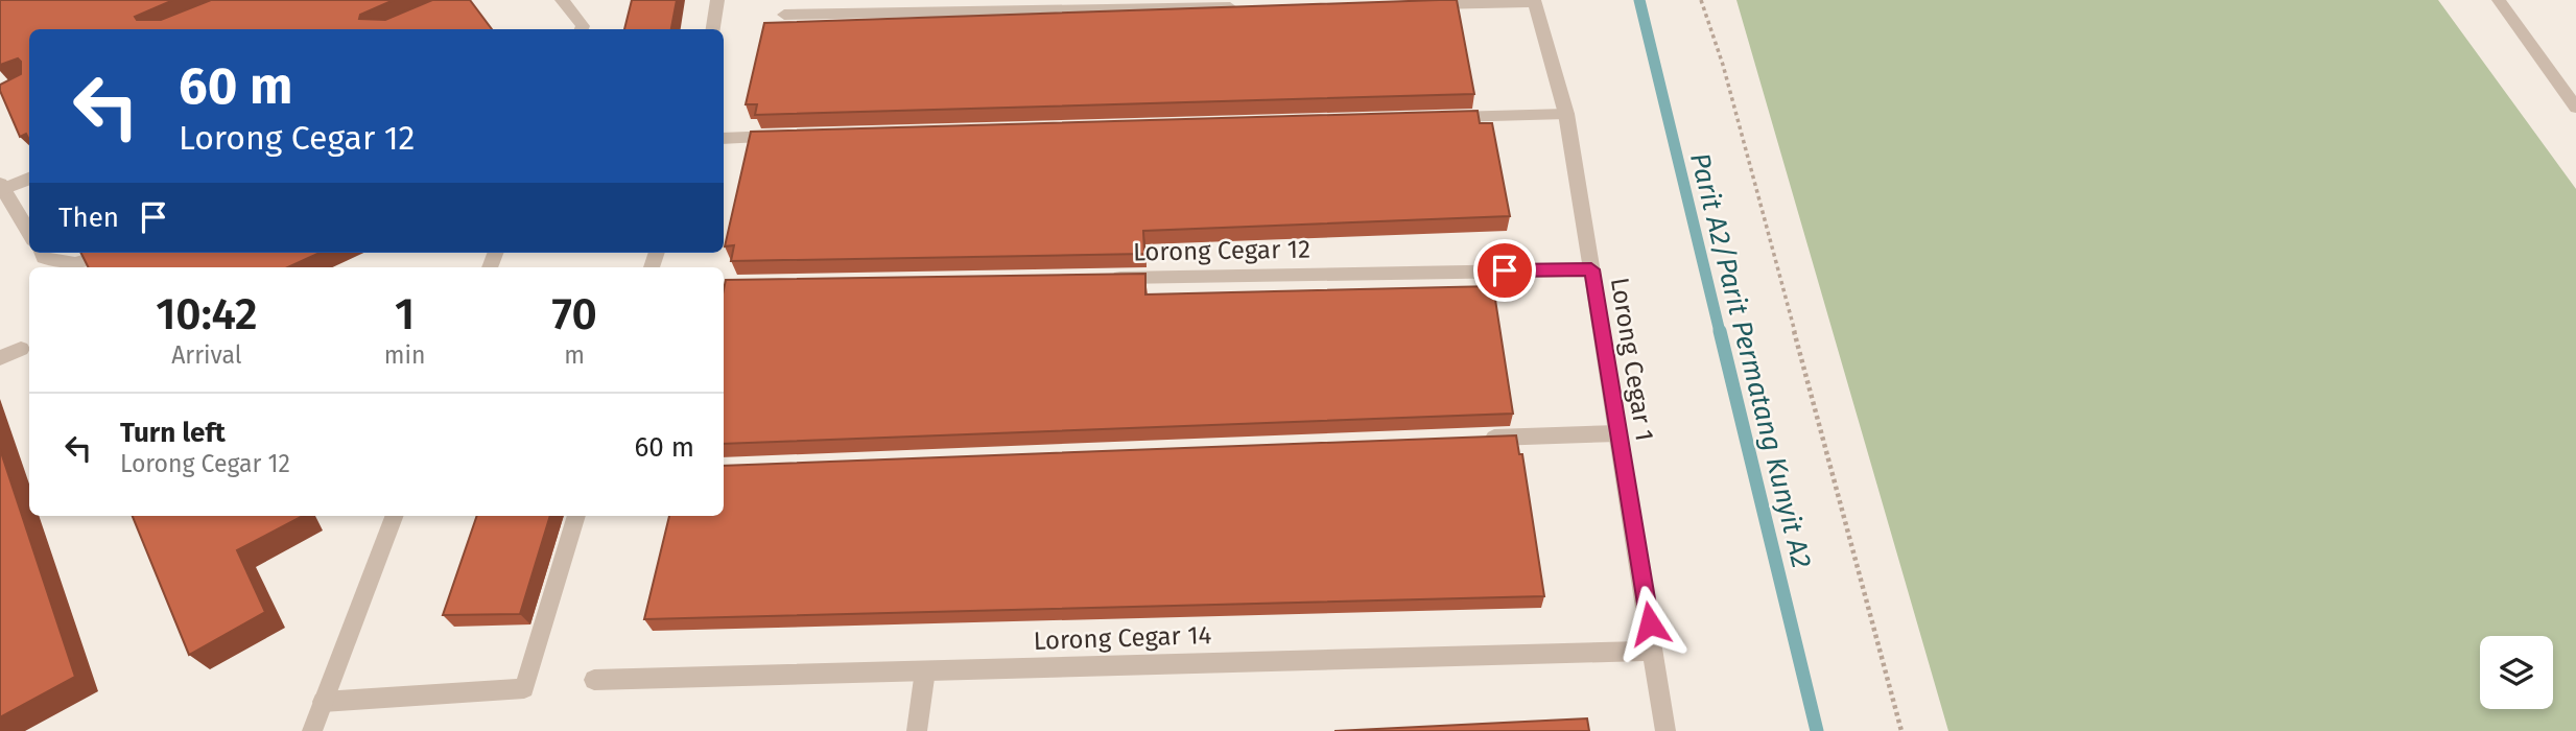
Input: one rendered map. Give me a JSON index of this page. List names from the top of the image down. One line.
{"streets":{"street":["Lorong Cegar 12","Lorong Cegar 1","Lorong Cegar 14"]},"crossings":[["Lorong Cegar 12","Lorong Cegar 1"],["Lorong Cegar 1","Lorong Cegar 14"]],"water":["Parit A2/Parit Permatang Kunyit A2"],"page":{"turn":["60 m","Lorong Cegar 12"],"then":"Then","eta":["10:42","Arrival","1","min","70","m"],"list":[{"name":"Turn left","note":"Lorong Cegar 12","value":"60 m"}]}}
